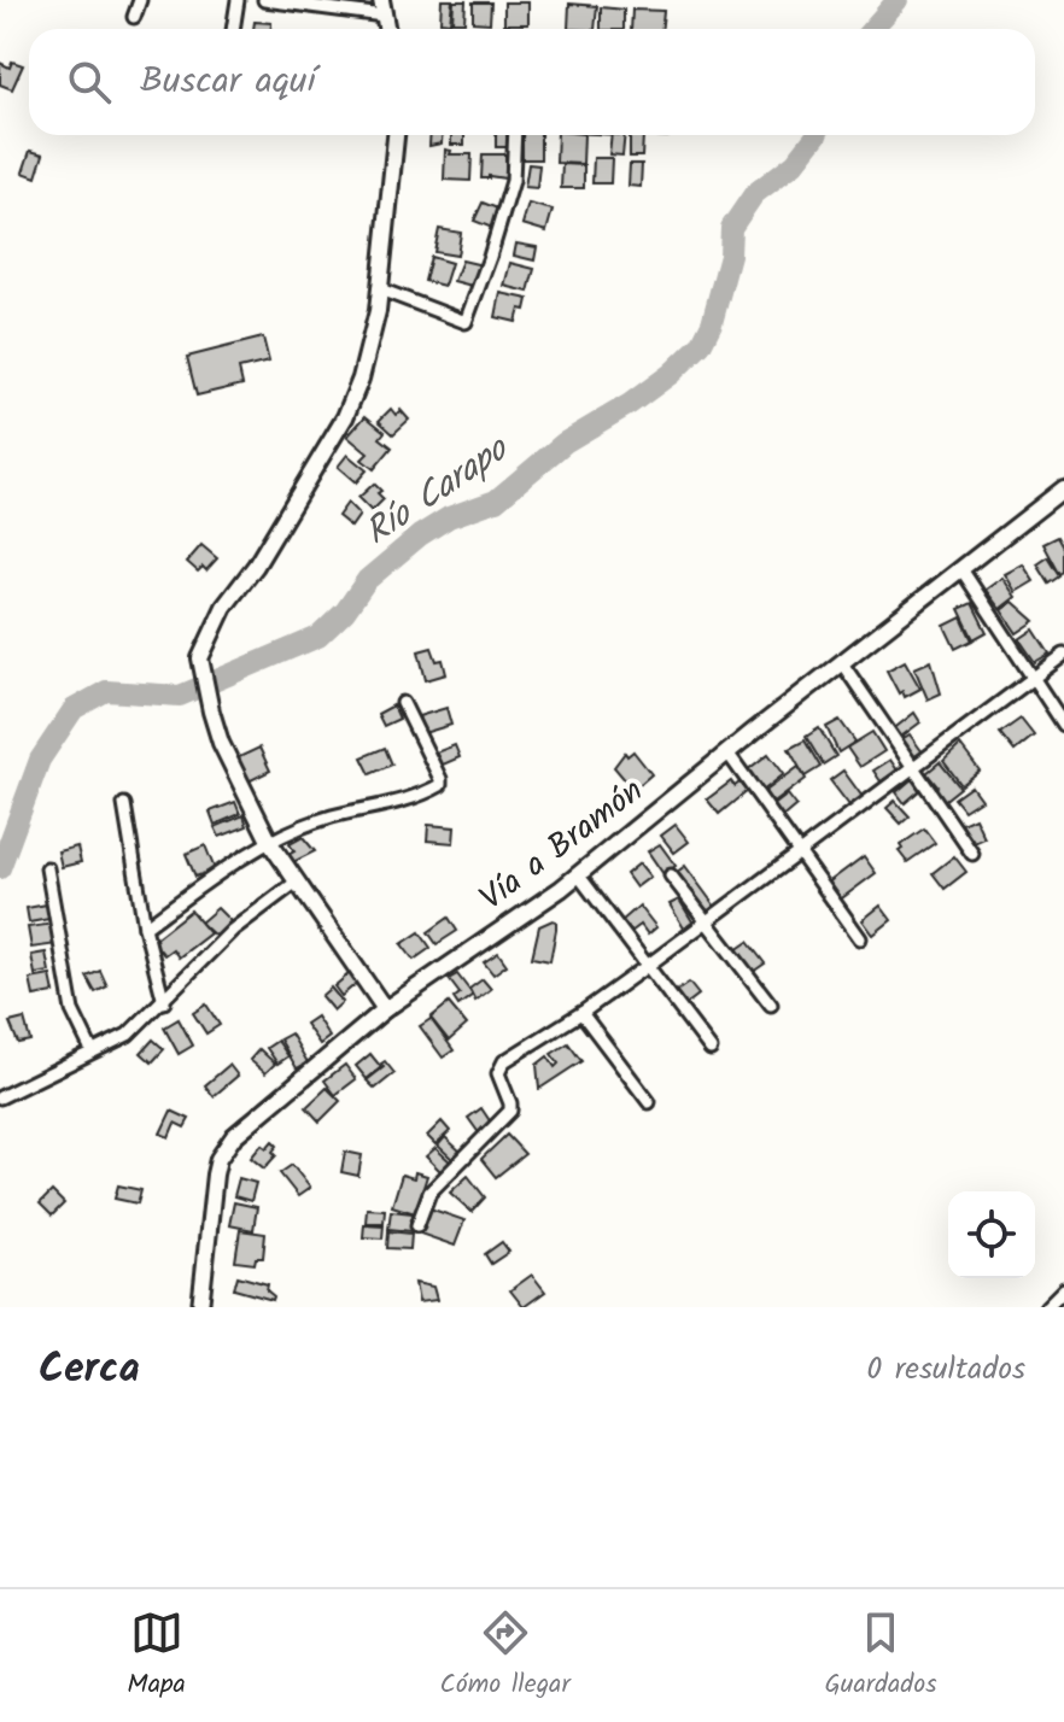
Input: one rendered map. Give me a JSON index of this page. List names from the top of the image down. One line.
{"streets":{"street":["Vía a Bramón"]},"water":["Río Carapo"],"page":{"search":"Buscar aquí","heading":["Cerca","0 resultados"],"nav":["Mapa","Cómo llegar","Guardados"]}}
